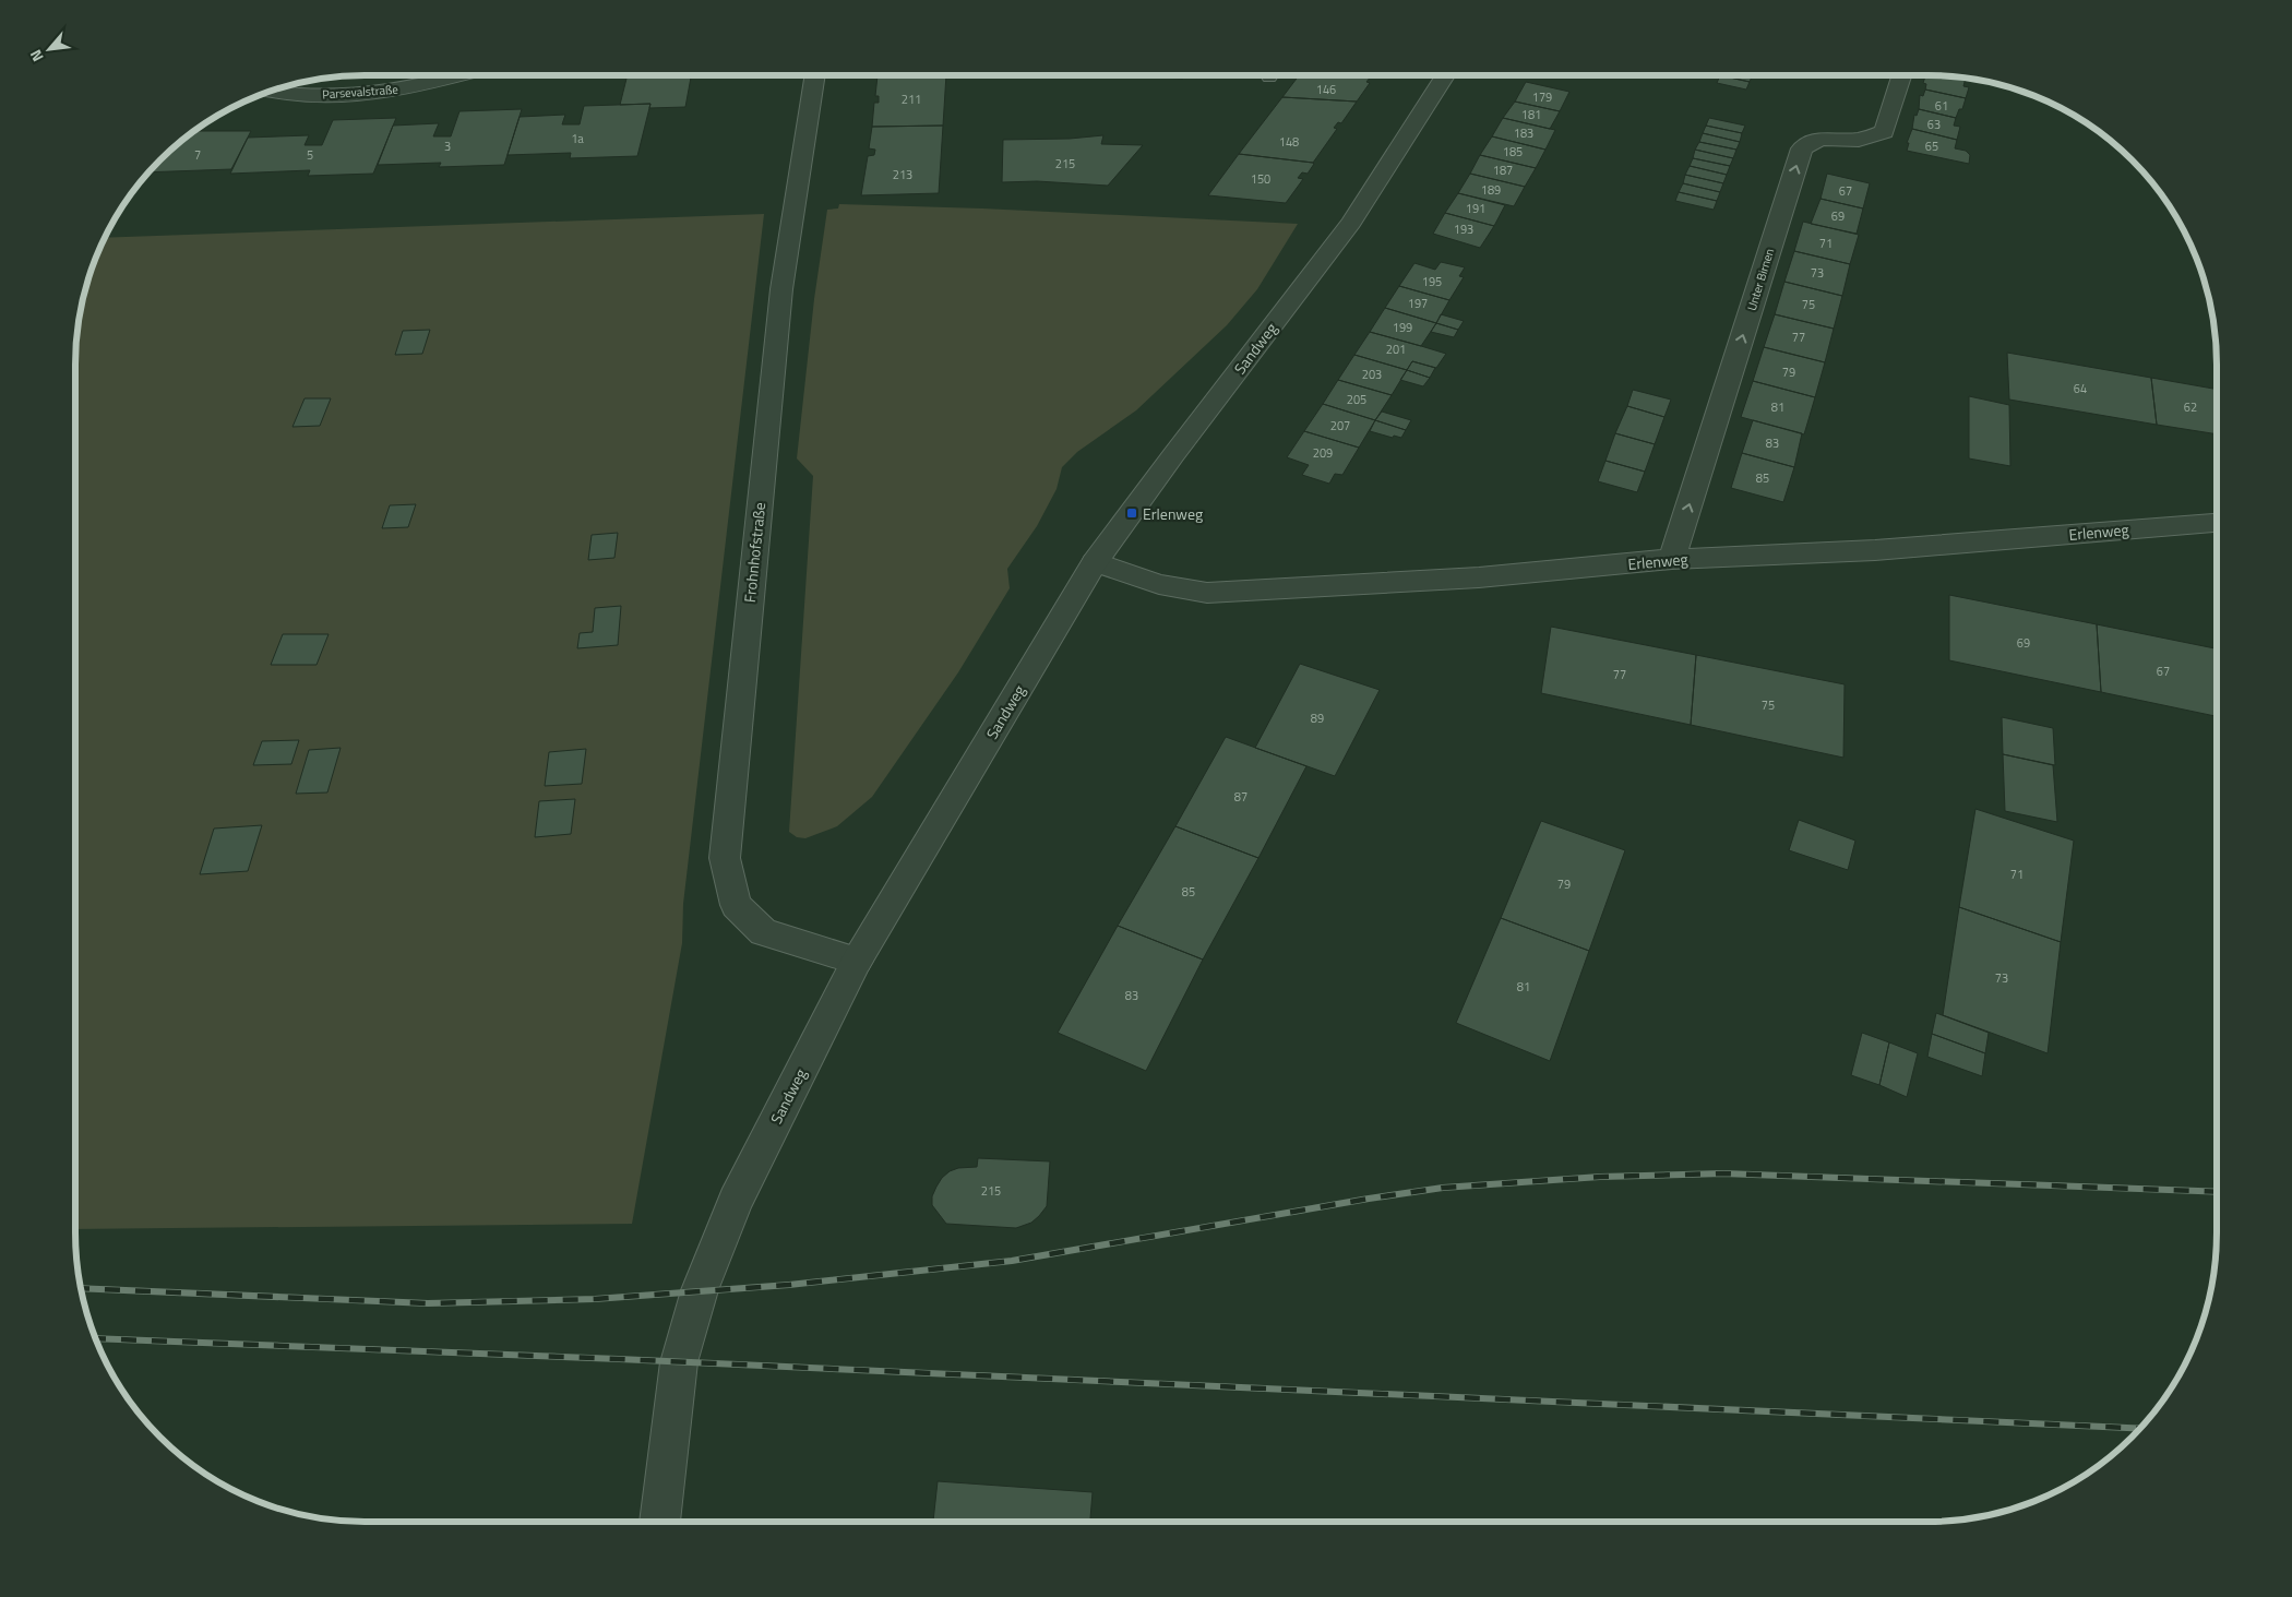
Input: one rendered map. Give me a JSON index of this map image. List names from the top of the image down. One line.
{"streets":{"street":["Parsevalstraße","Unter Birnen","Sandweg","Erlenweg","Frohnhofstraße"]},"crossings":[["Unter Birnen","Erlenweg"],["Sandweg","Erlenweg"],["Sandweg","Frohnhofstraße"]],"one_way":["Unter Birnen"],"places":{"transit":["Erlenweg"]},"house_numbers":["146","179","211","61","181","63","183","1a","148","3","65","185","7","5","215","187","213","150","189","67","191","69","193","71","73","195","197","75","199","77","201","79","203","64","205","81","62","207","83","209","85","69","67","77","75","89","87","71","79","85","73","81","83","215"],"north":"bottom left"}
